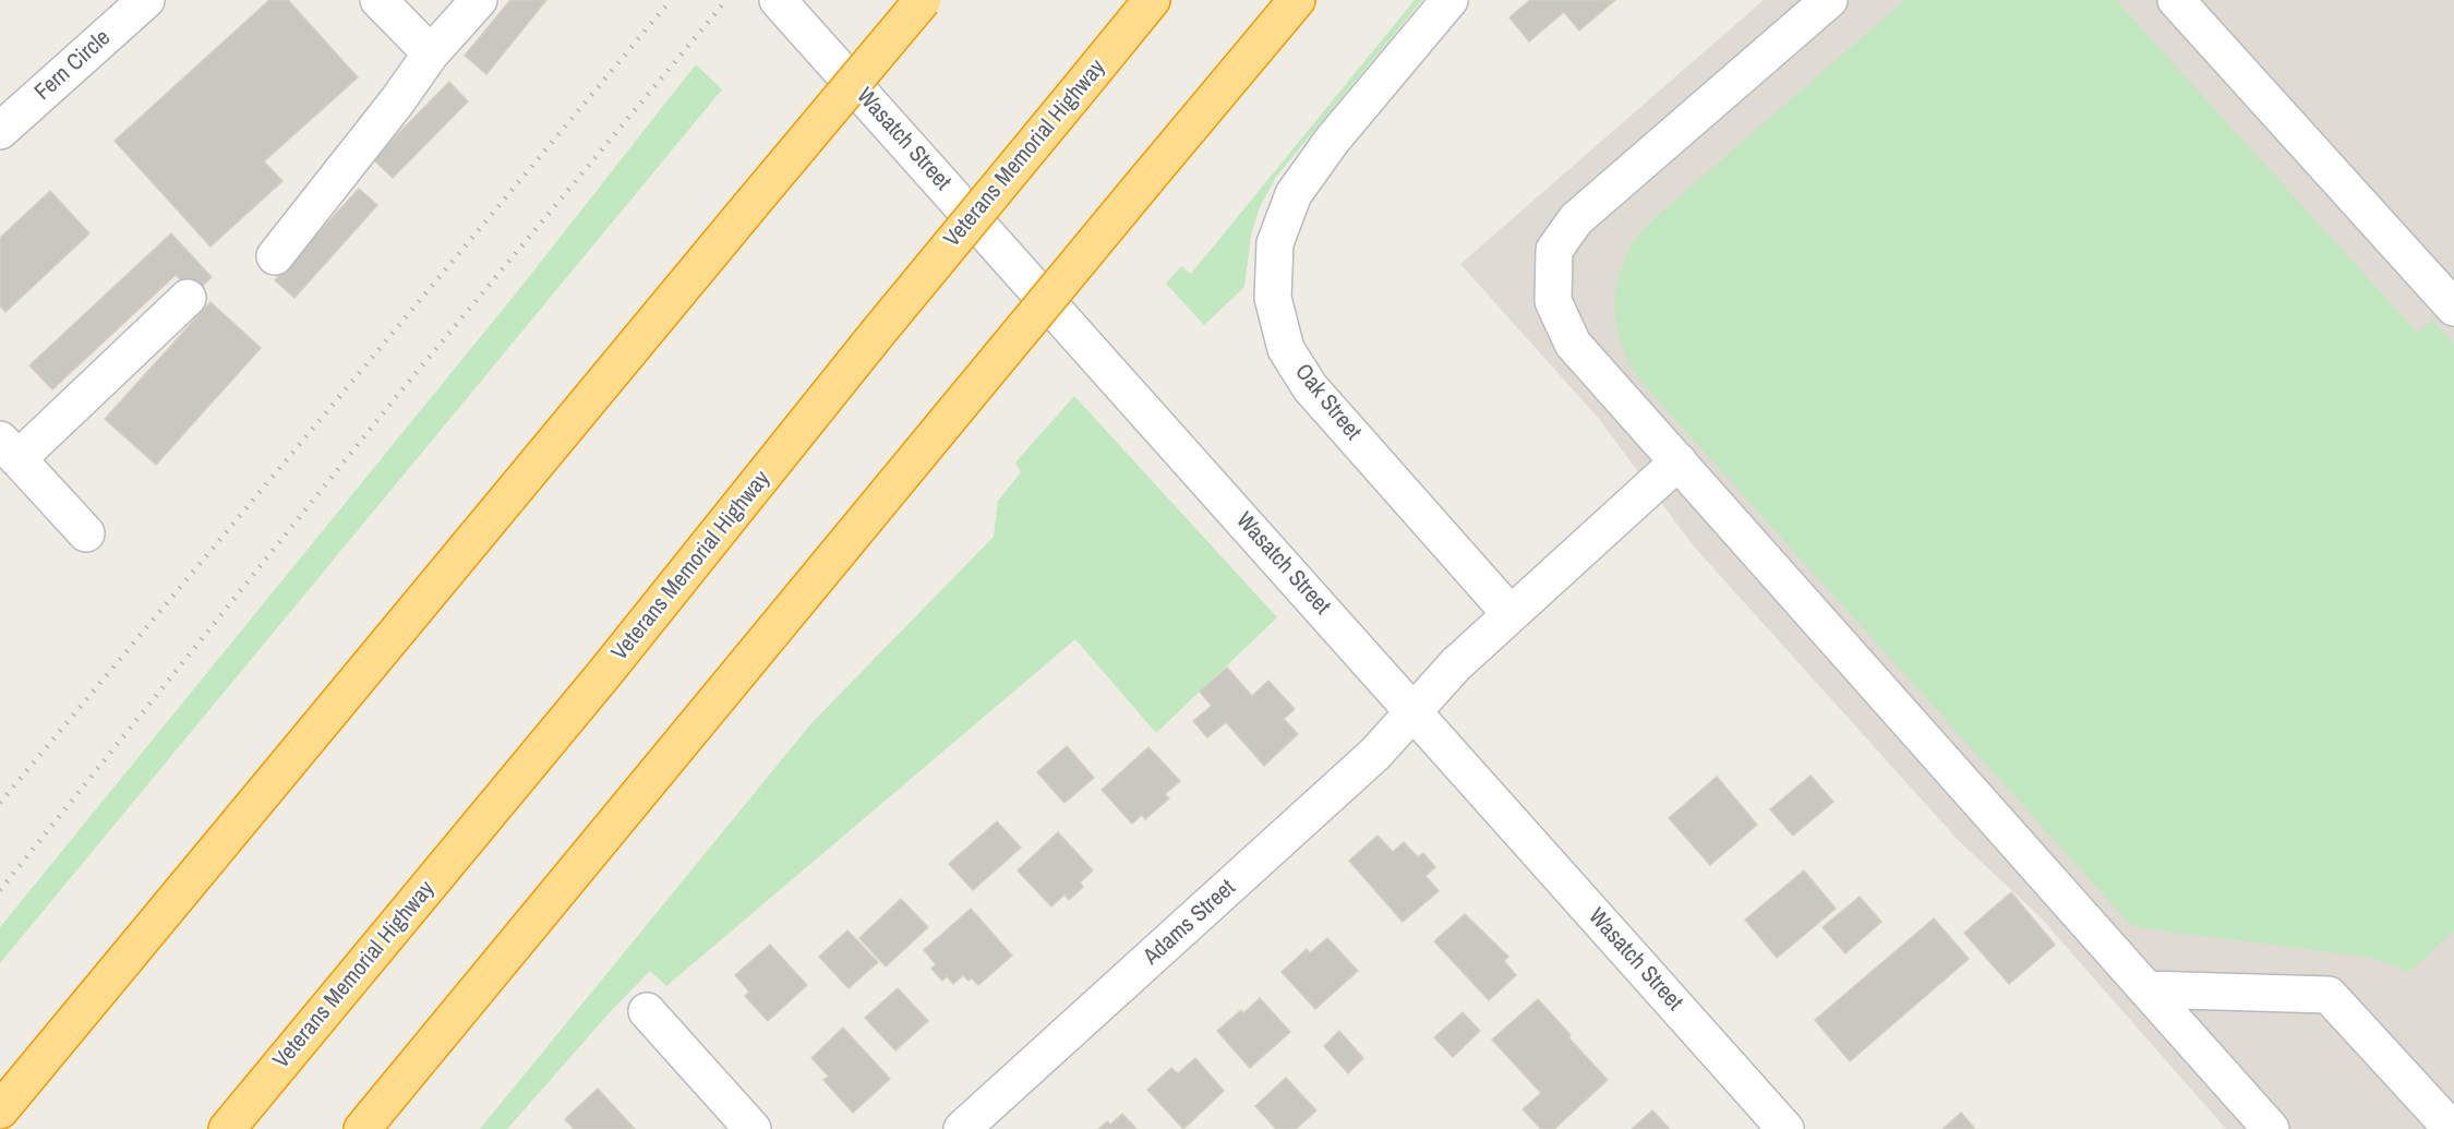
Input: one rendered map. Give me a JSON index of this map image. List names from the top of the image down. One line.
{"streets":{"highway":["Veterans Memorial Highway"],"street":["Fern Circle","Wasatch Street","Oak Street","Adams Street"]},"crossings":[["Wasatch Street","Adams Street"]]}
